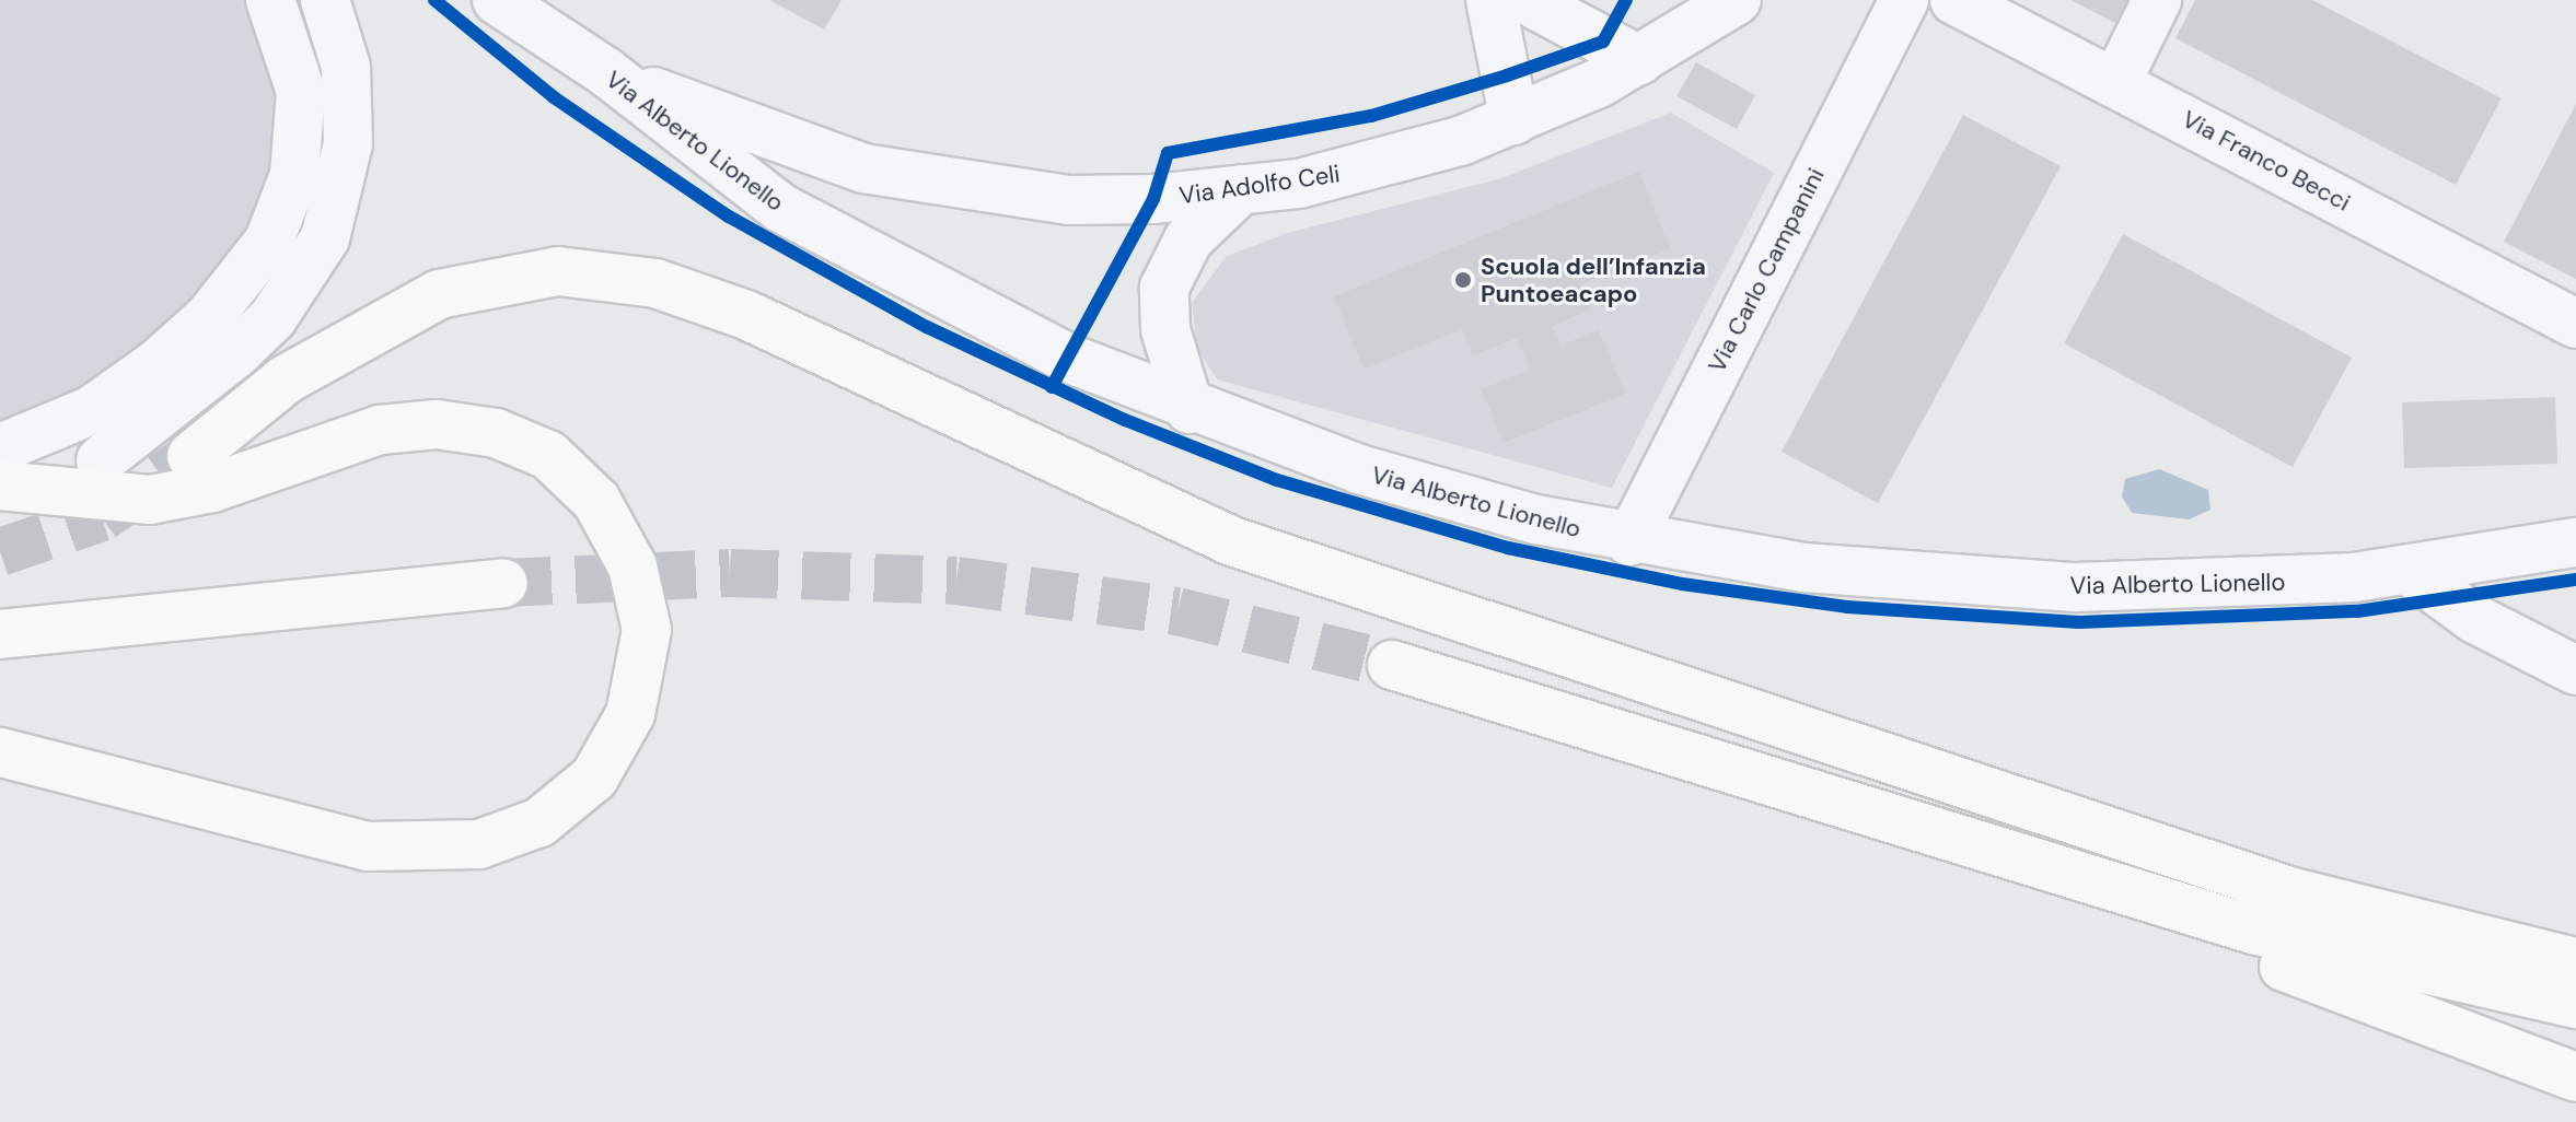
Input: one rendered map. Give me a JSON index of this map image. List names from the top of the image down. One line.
{"streets":{"street":["Via Alberto Lionello","Via Franco Becci","Via Adolfo Celi","Via Carlo Campanini"]},"crossings":[["Via Alberto Lionello","Via Adolfo Celi"],["Via Alberto Lionello","Via Carlo Campanini"]],"places":["Scuola dell’Infanzia Puntoeacapo"]}
